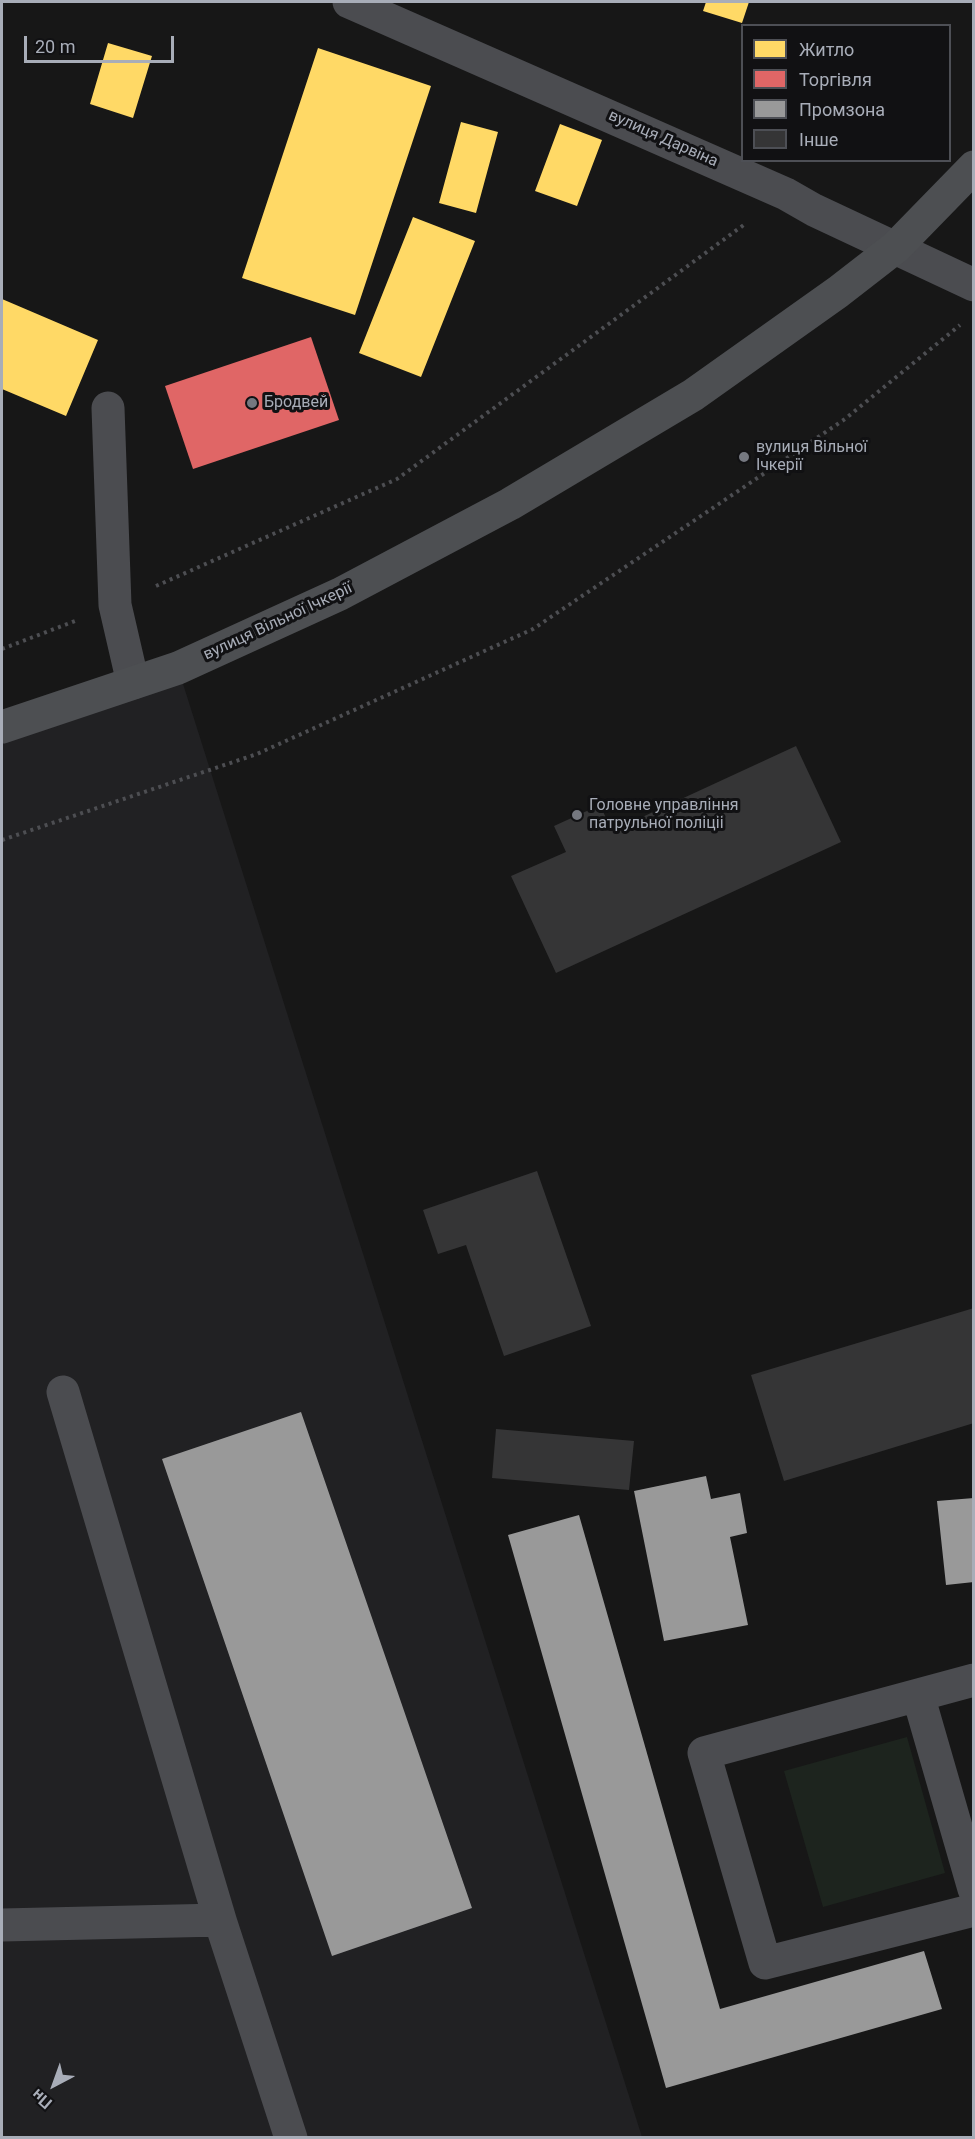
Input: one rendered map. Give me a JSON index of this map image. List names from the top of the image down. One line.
{"streets":{"main road":["вулиця Вільної Ічкерії"],"street":["вулиця Дарвіна"]},"crossings":[["вулиця Дарвіна","вулиця Вільної Ічкерії"]],"places":["Бродвей","вулиця Вільної Ічкерії","Головне управління патрульної поліціі"],"legend":["Житло","Торгівля","Промзона","Інше"],"scale_bar":"20 m","north":"bottom left"}
